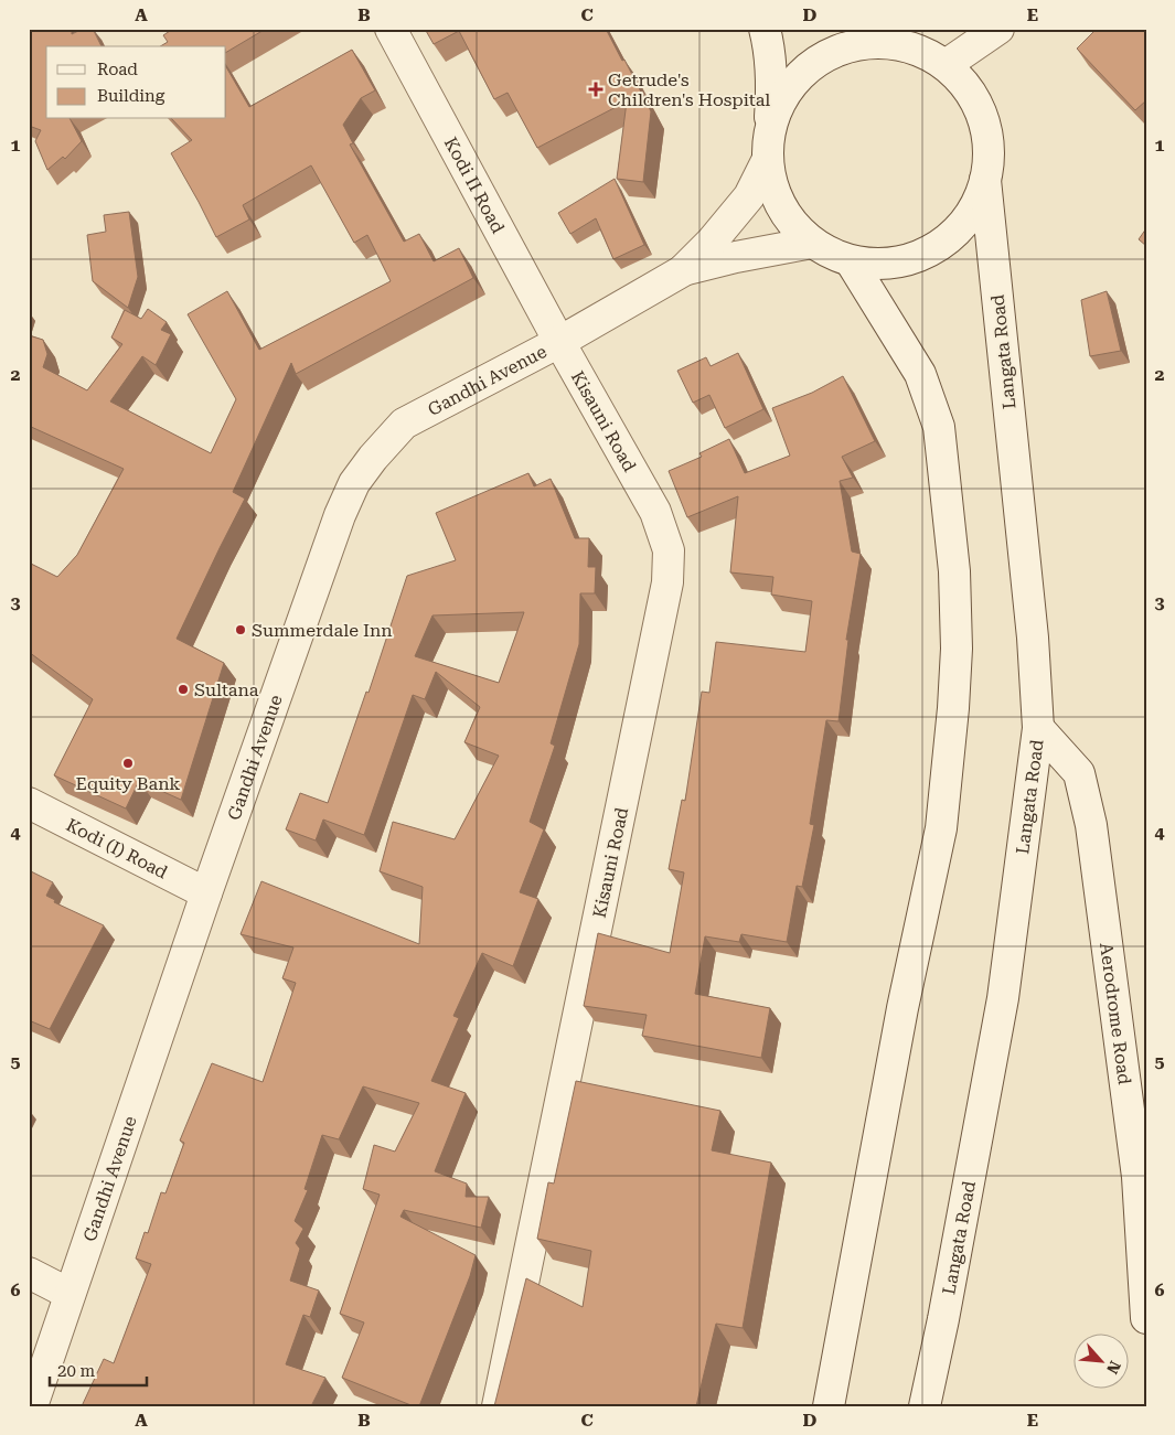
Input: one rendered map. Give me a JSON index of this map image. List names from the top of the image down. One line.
{"streets":{"main road":["Kodi II Road","Langata Road","Gandhi Avenue","Kisauni Road","Kodi (I) Road","Aerodrome Road"]},"crossings":[["Kodi II Road","Gandhi Avenue"],["Kodi II Road","Kisauni Road"],["Langata Road","Aerodrome Road"],["Gandhi Avenue","Kisauni Road"],["Gandhi Avenue","Kodi (I) Road"]],"places":{"health":["Getrude's Children's Hospital"],"other":["Summerdale Inn","Sultana","Equity Bank"]},"legend":["Road","Building"],"scale_bar":"20 m","north":"bottom right","grid":{"columns":["A","B","C","D","E"],"rows":["1","2","3","4","5","6"]}}
